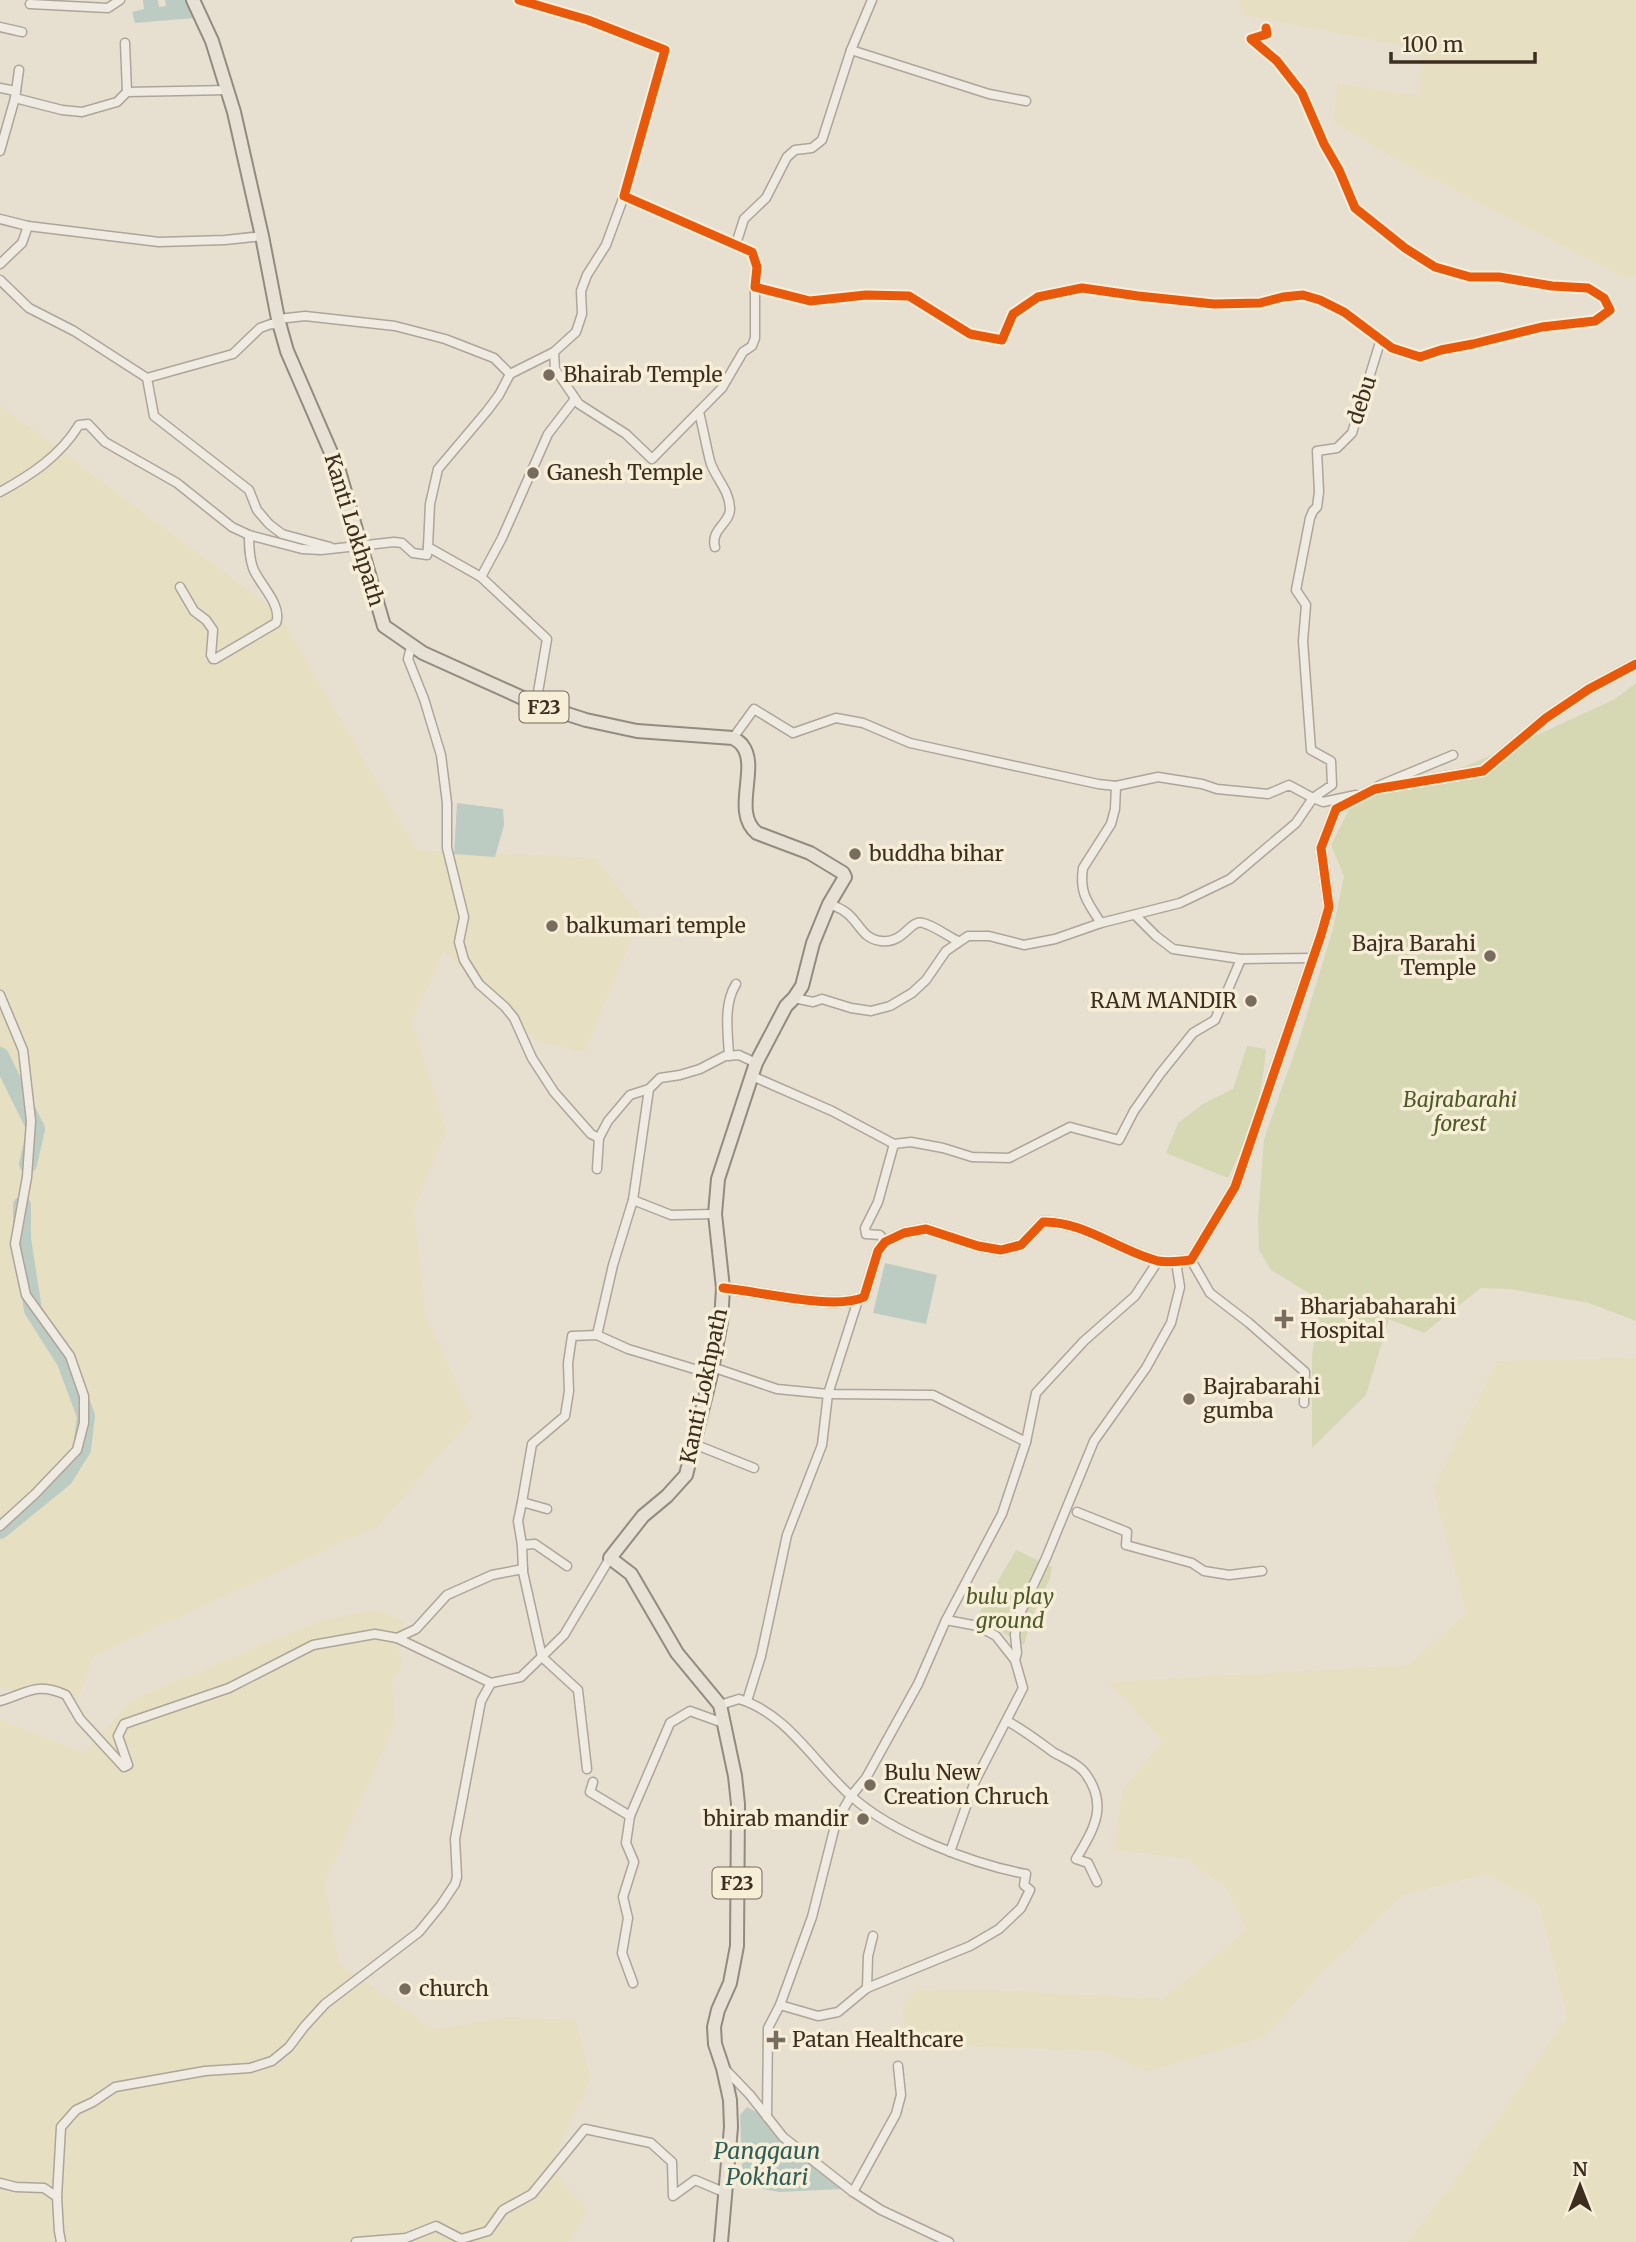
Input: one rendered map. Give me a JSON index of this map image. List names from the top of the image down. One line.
{"streets":{"main road":["Kanti Lokhpath","F23"],"street":["debu"]},"crossings":[["Kanti Lokhpath","F23"]],"water":["Panggaun Pokhari"],"parks":["Bajrabarahi forest","bulu play ground"],"places":{"other":["Bhairab Temple","Ganesh Temple","buddha bihar","balkumari temple","Bajra Barahi Temple","RAM MANDIR","Bajrabarahi gumba","Bulu New Creation Chruch","bhirab mandir","church"],"health":["Bharjabaharahi Hospital","Patan Healthcare"]},"scale_bar":"100 m","north":"top"}
